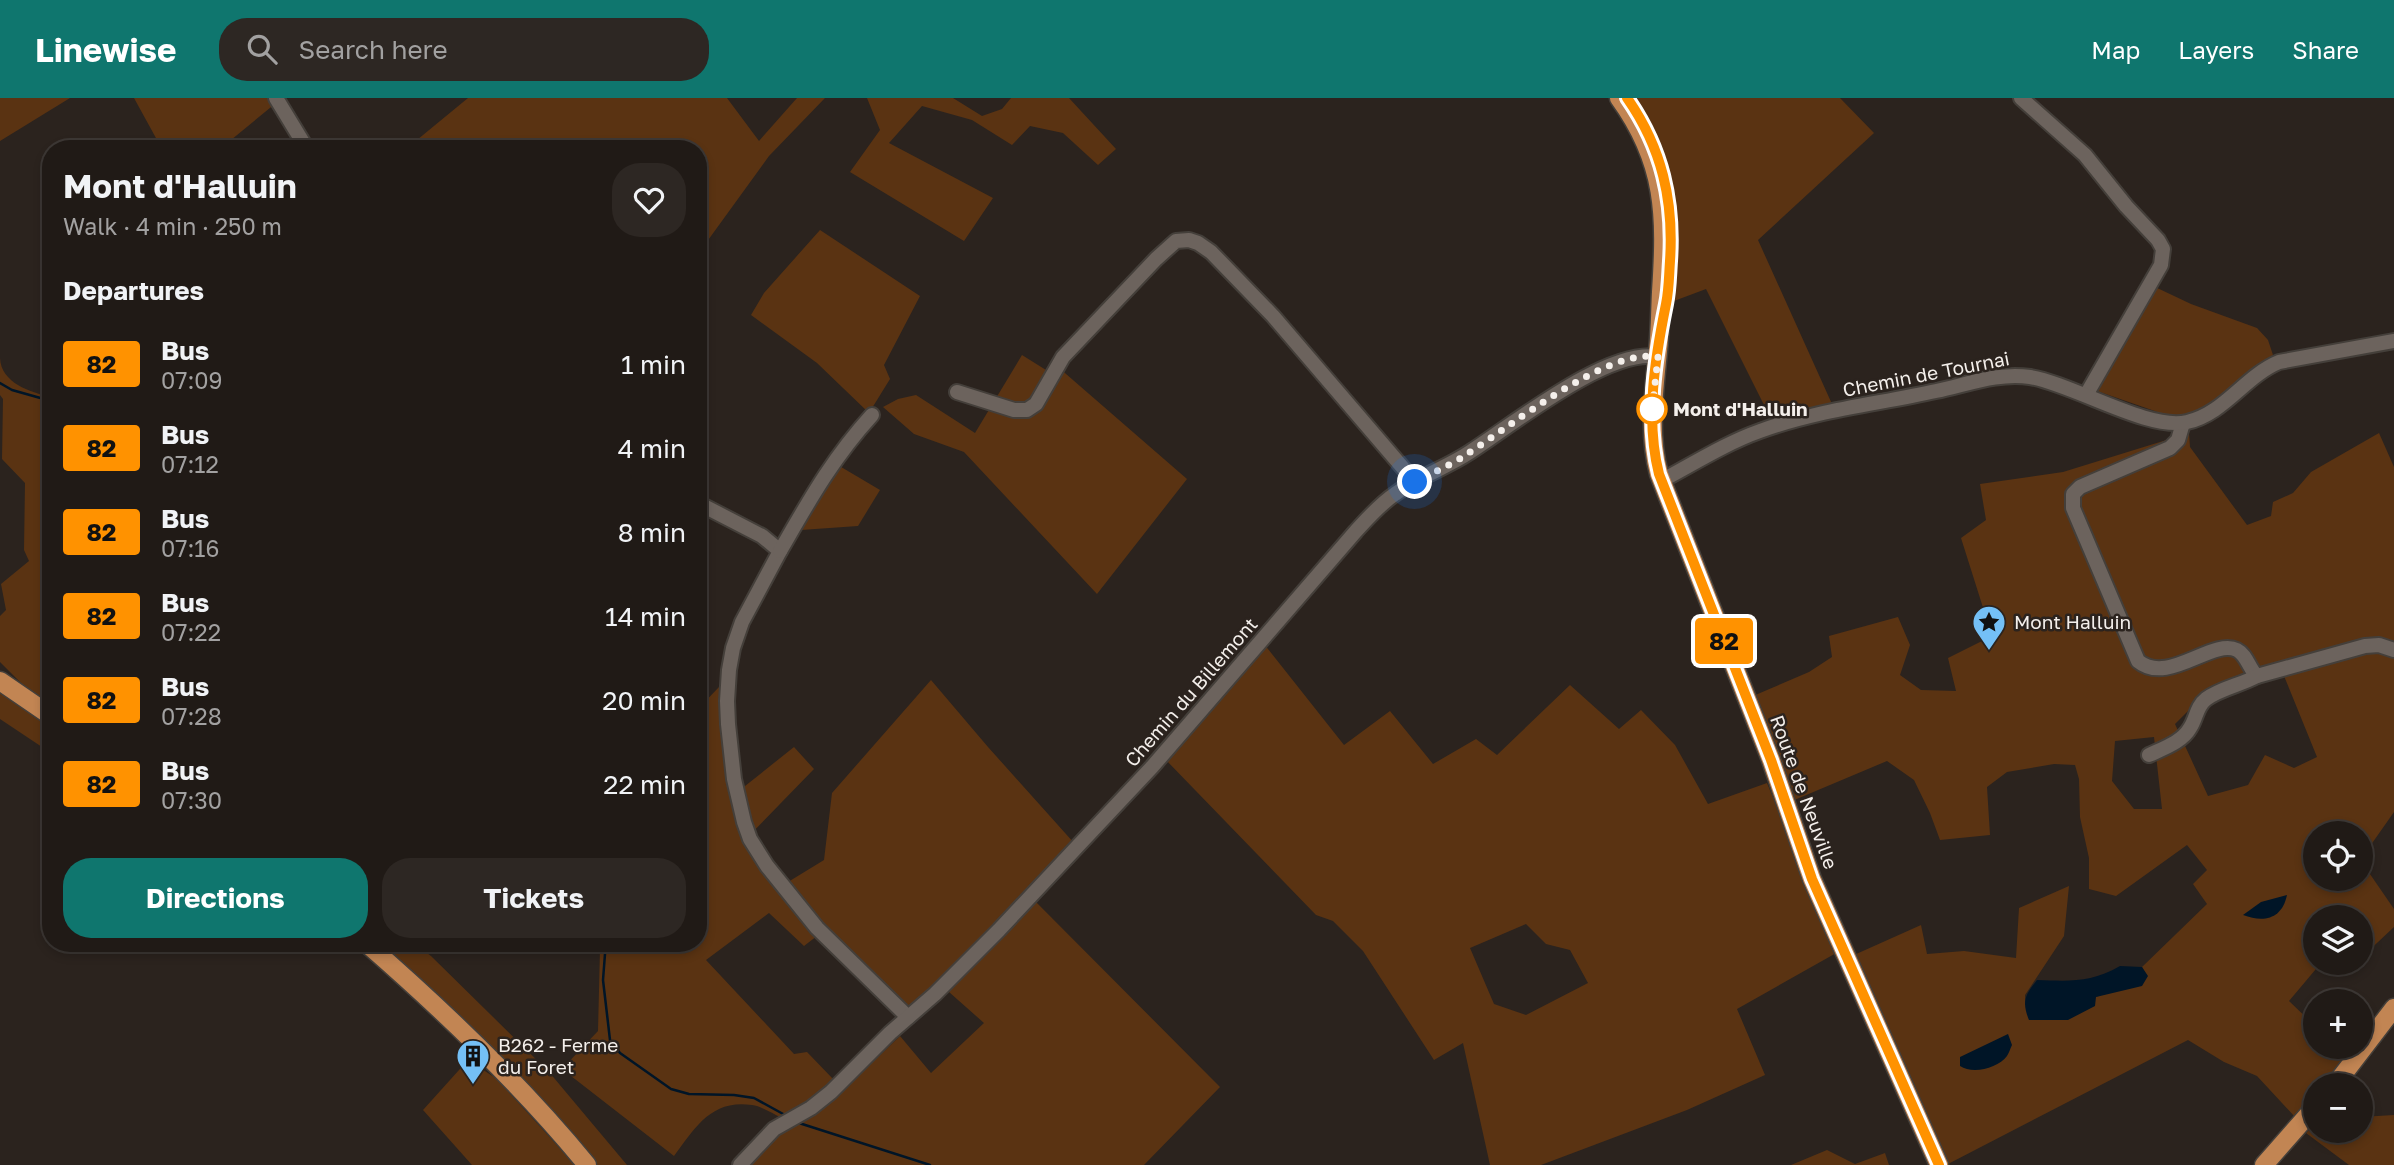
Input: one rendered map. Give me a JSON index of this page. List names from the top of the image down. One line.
{"streets":{"main road":["Route de Neuville"],"street":["Chemin de Tournai","Chemin du Billemont"]},"crossings":[["Chemin de Tournai","Route de Neuville"],["Chemin du Billemont","Route de Neuville"]],"places":{"other":["Mont d'Halluin"],"place":["Mont Halluin"],"building":["B262 - Ferme du Foret"]},"lines":["bus line 82"],"page":{"header":"Linewise","search":"Search here","nav":["Map","Layers","Share"],"on_map":"82","heading":[["Mont d'Halluin","Walk · 4 min · 250 m"],"Departures"],"list":[{"mark":"82","name":"Bus","note":"07:09","value":"1 min"},{"mark":"82","name":"Bus","note":"07:12","value":"4 min"},{"mark":"82","name":"Bus","note":"07:16","value":"8 min"},{"mark":"82","name":"Bus","note":"07:22","value":"14 min"},{"mark":"82","name":"Bus","note":"07:28","value":"20 min"},{"mark":"82","name":"Bus","note":"07:30","value":"22 min"}],"map_buttons":["+","−"],"buttons":["Directions","Tickets"]}}
